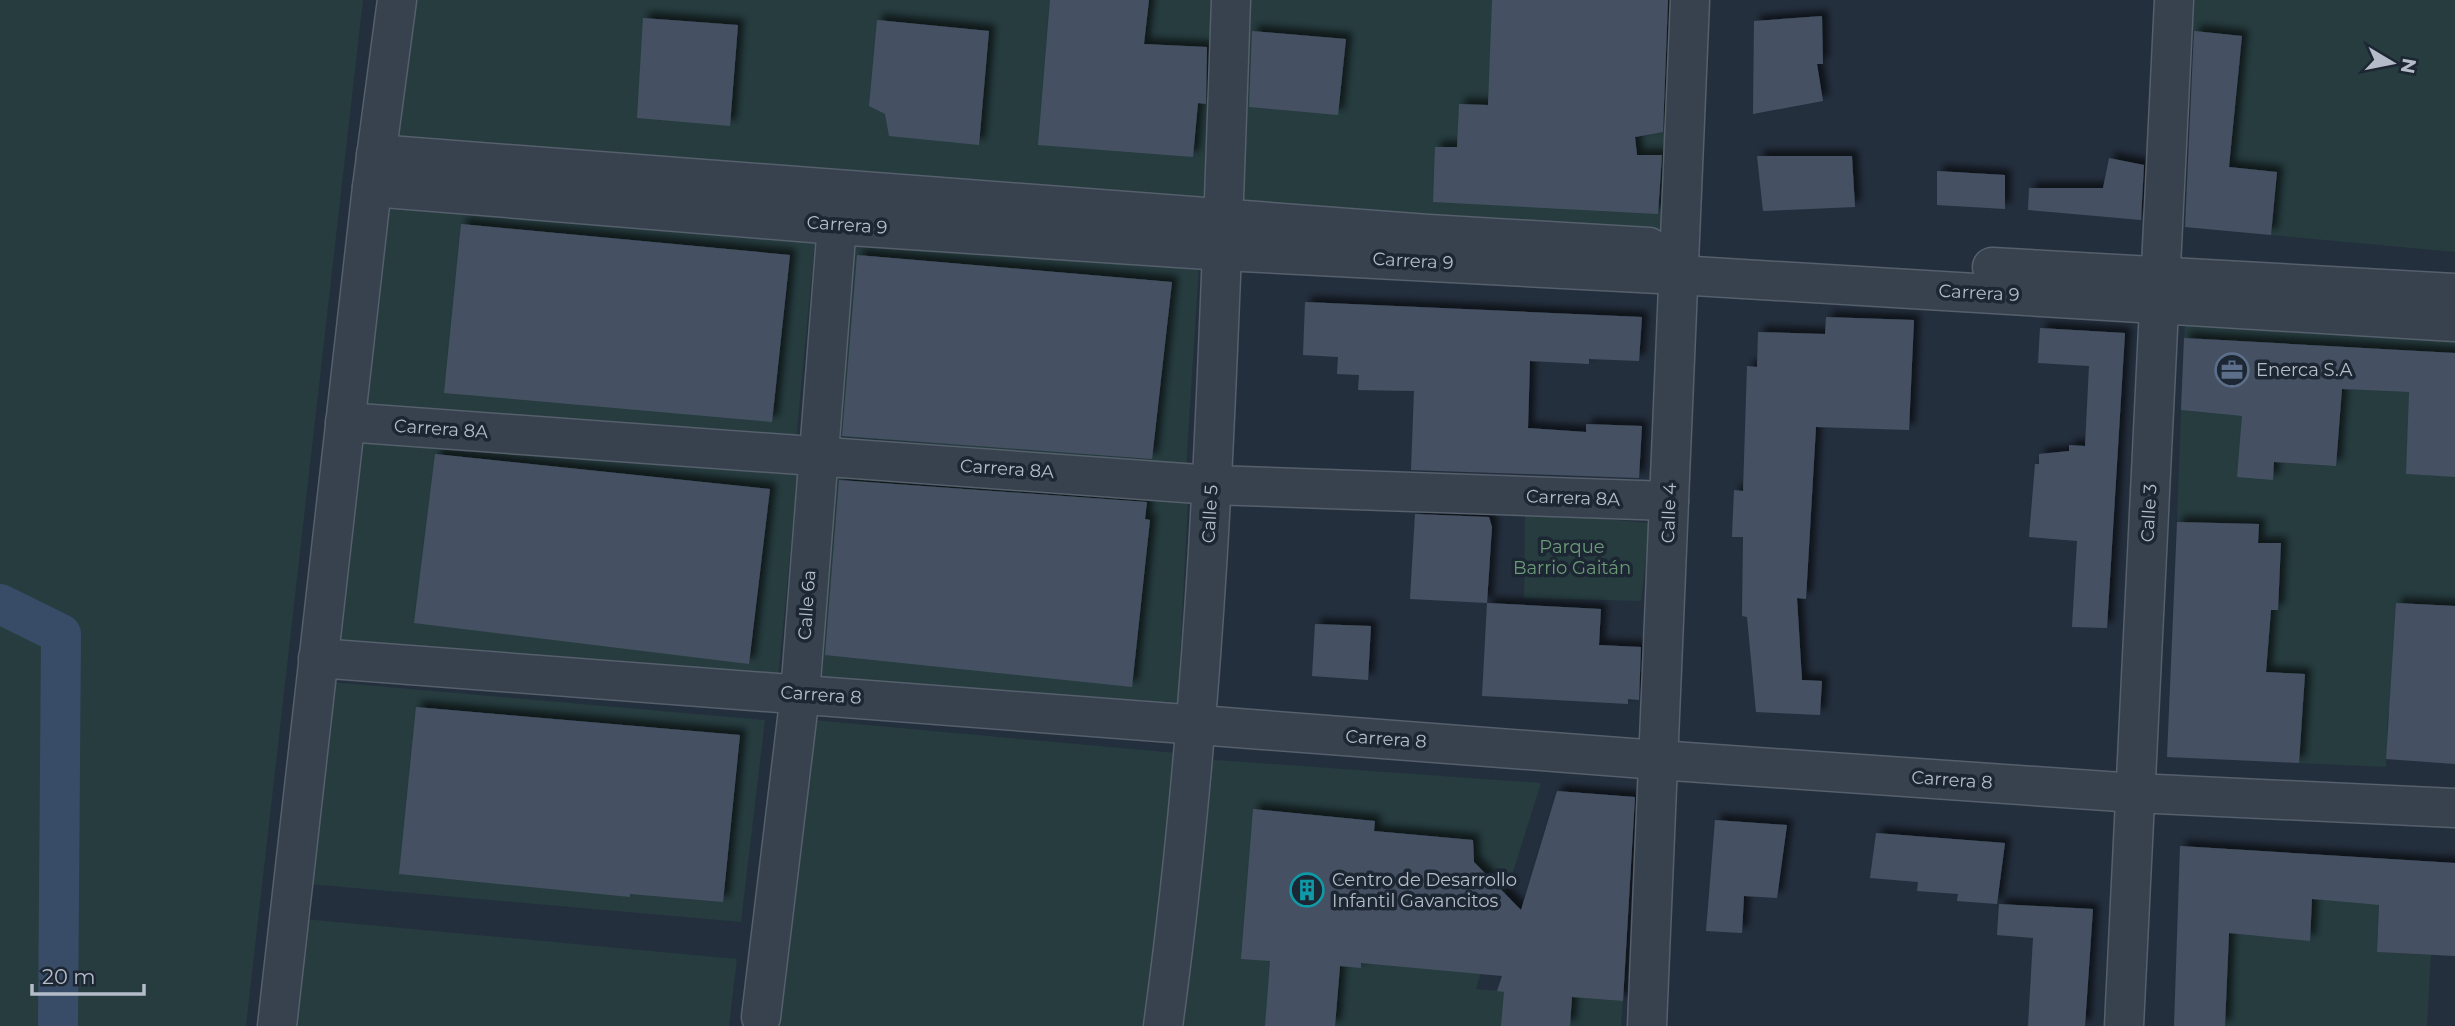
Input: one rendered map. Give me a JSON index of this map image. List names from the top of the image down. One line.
{"streets":{"street":["Carrera 9","Carrera 8A","Calle 4","Calle 3","Calle 5","Calle 6a","Carrera 8"]},"crossings":[["Carrera 9","Calle 4"],["Carrera 9","Calle 3"],["Carrera 9","Calle 5"],["Carrera 9","Calle 6a"],["Carrera 8A","Calle 4"],["Carrera 8A","Calle 5"],["Carrera 8A","Calle 6a"],["Calle 4","Carrera 8"],["Calle 3","Carrera 8"],["Calle 5","Carrera 8"],["Calle 6a","Carrera 8"]],"parks":["Parque Barrio Gaitán"],"places":{"office":["Enerca S.A"],"building":["Centro de Desarrollo Infantil Gavancitos"]},"scale_bar":"20 m","north":"right"}
